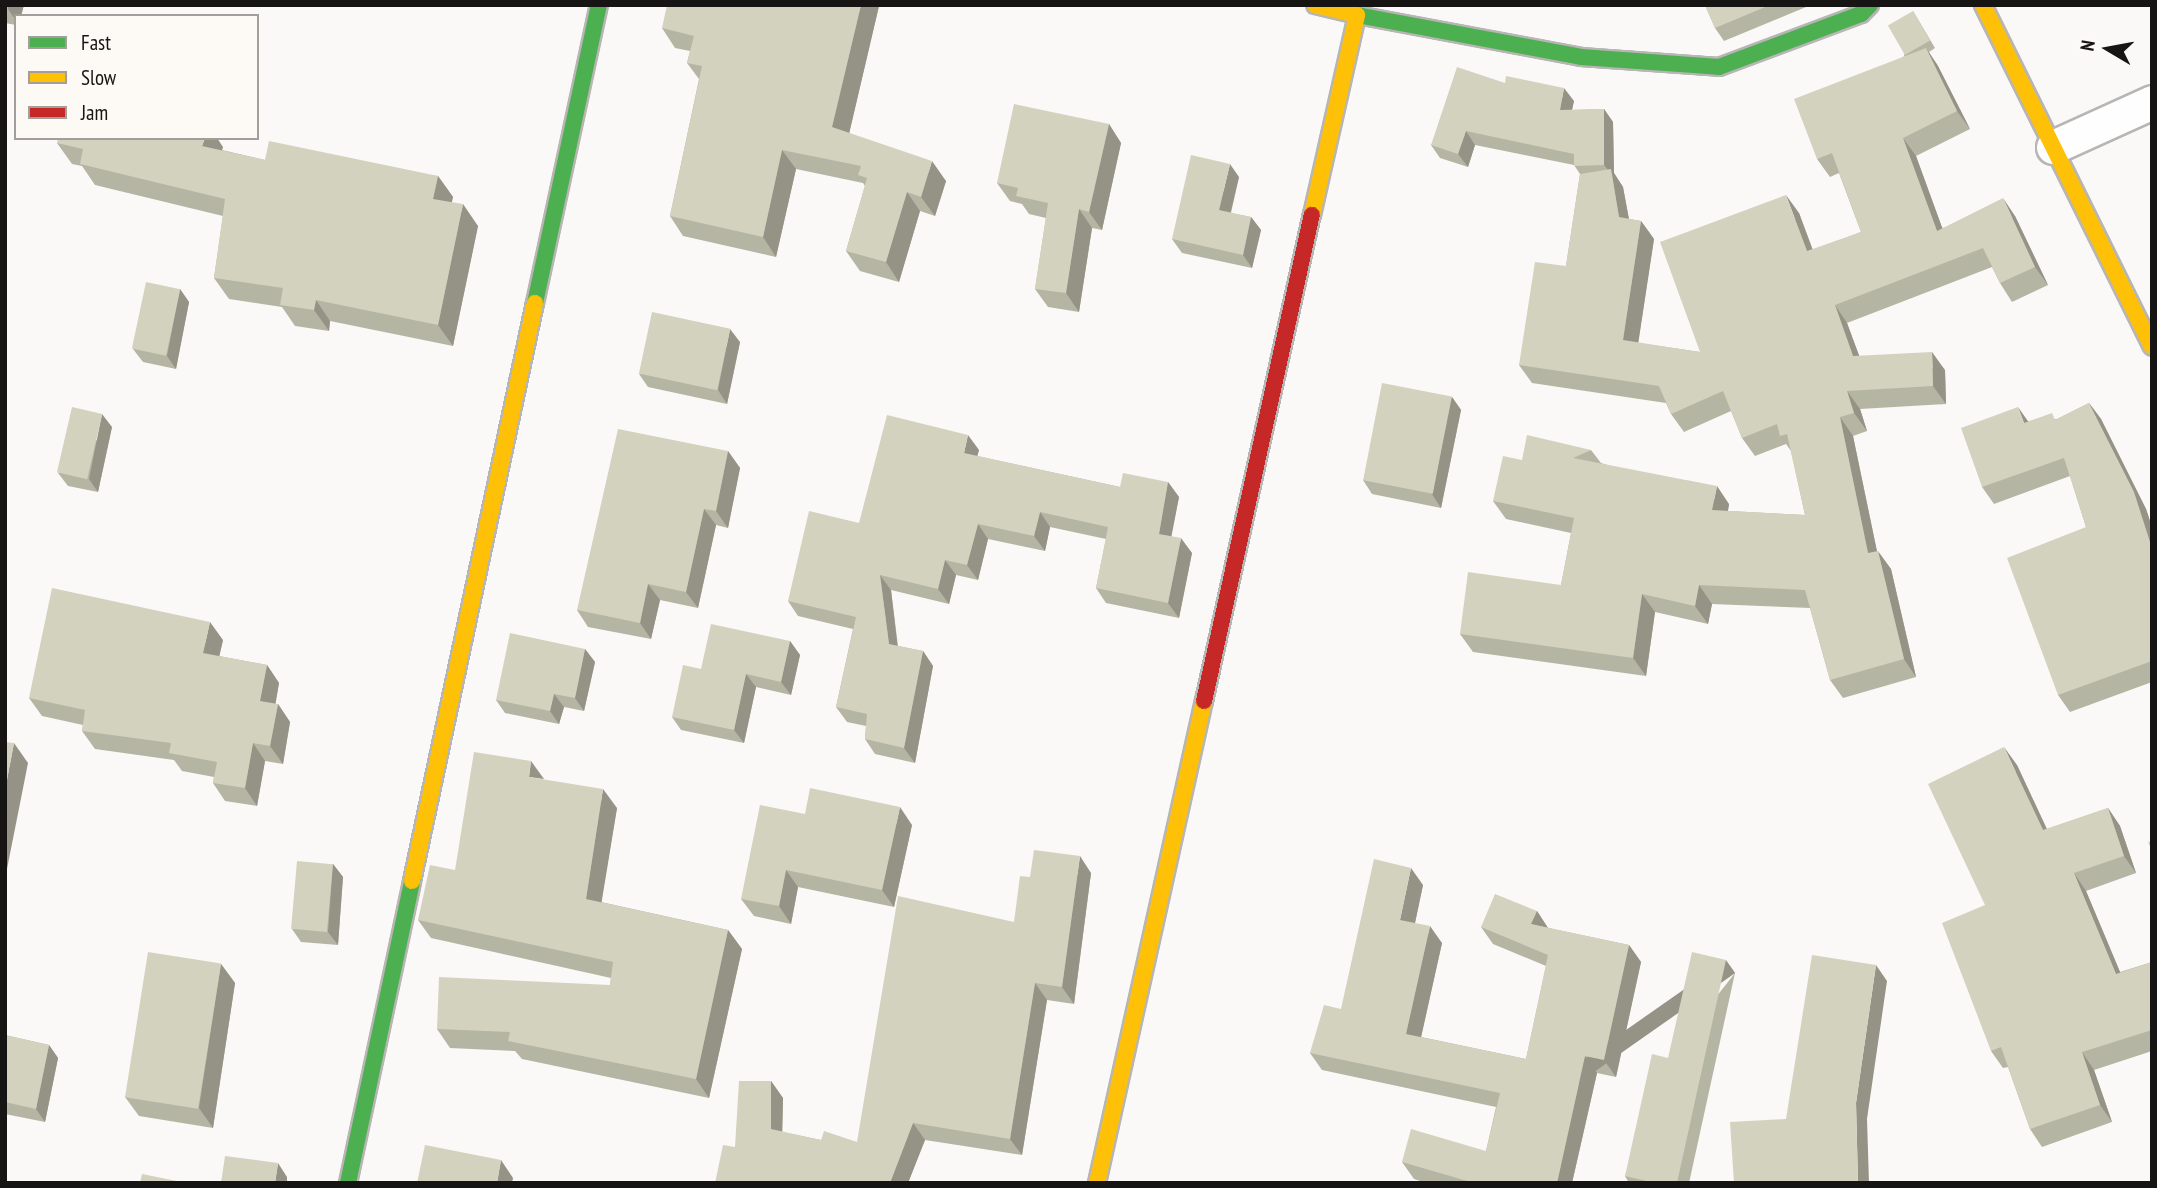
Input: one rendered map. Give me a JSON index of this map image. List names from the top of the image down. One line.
{"legend":["Fast","Slow","Jam"],"north":"left"}
